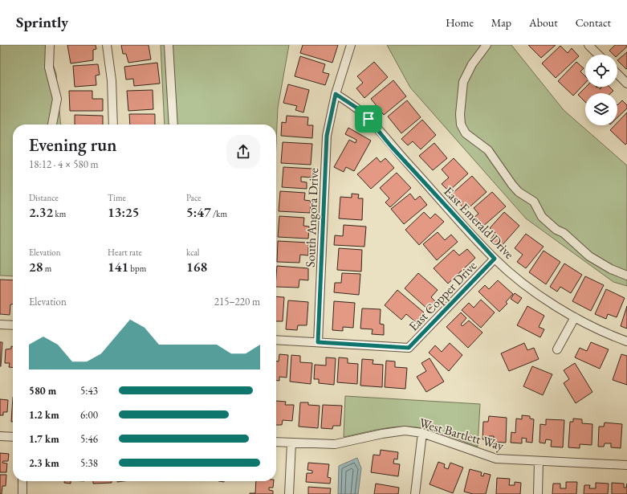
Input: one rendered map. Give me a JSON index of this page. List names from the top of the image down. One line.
{"streets":{"street":["South Angora Drive","East Emerald Drive","East Copper Drive","West Bartlett Way"]},"crossings":[["South Angora Drive","East Emerald Drive"],["South Angora Drive","East Copper Drive"],["East Emerald Drive","East Copper Drive"]],"page":{"header":"Sprintly","nav":["Home","Map","About","Contact"],"heading":["Evening run","18:12 · 4 × 580 m"],"stats":[["Distance","2.32 km"],["Time","13:25"],["Pace","5:47 /km"],["Elevation","28 m"],["Heart rate","141 bpm"],["kcal","168"]],"chart":["Elevation","215–220 m"],"list":[{"name":"580 m","note":"5:43"},{"name":"1.2 km","note":"6:00"},{"name":"1.7 km","note":"5:46"},{"name":"2.3 km","note":"5:38"}]}}
